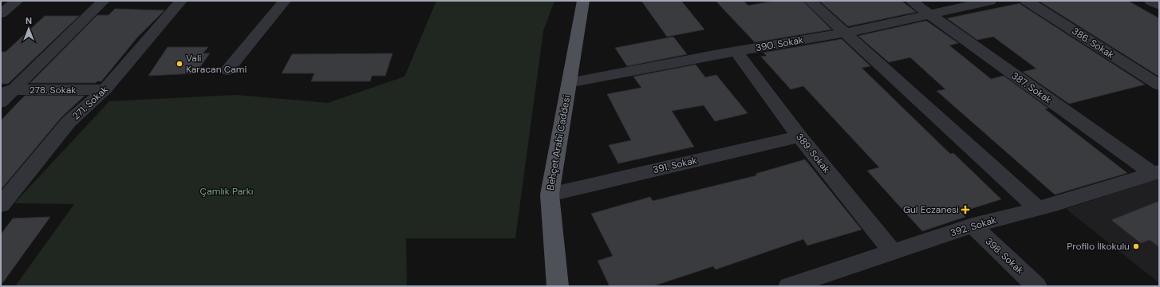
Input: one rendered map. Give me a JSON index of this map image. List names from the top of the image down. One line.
{"streets":{"main road":["Behçet Arabi Caddesi"],"street":["386. Sokak","390. Sokak","387. Sokak","278. Sokak","271. Sokak","389. Sokak","391. Sokak","392. Sokak","398. Sokak"]},"crossings":[["390. Sokak","387. Sokak"],["390. Sokak","Behçet Arabi Caddesi"],["390. Sokak","389. Sokak"],["387. Sokak","392. Sokak"],["278. Sokak","271. Sokak"],["Behçet Arabi Caddesi","391. Sokak"],["389. Sokak","391. Sokak"],["389. Sokak","392. Sokak"],["392. Sokak","398. Sokak"]],"parks":["Çamlık Parkı"],"places":{"other":["Vali Karacan Cami","Profilo İlkokulu"],"health":["Gul Eczanesi"]},"north":"top"}
